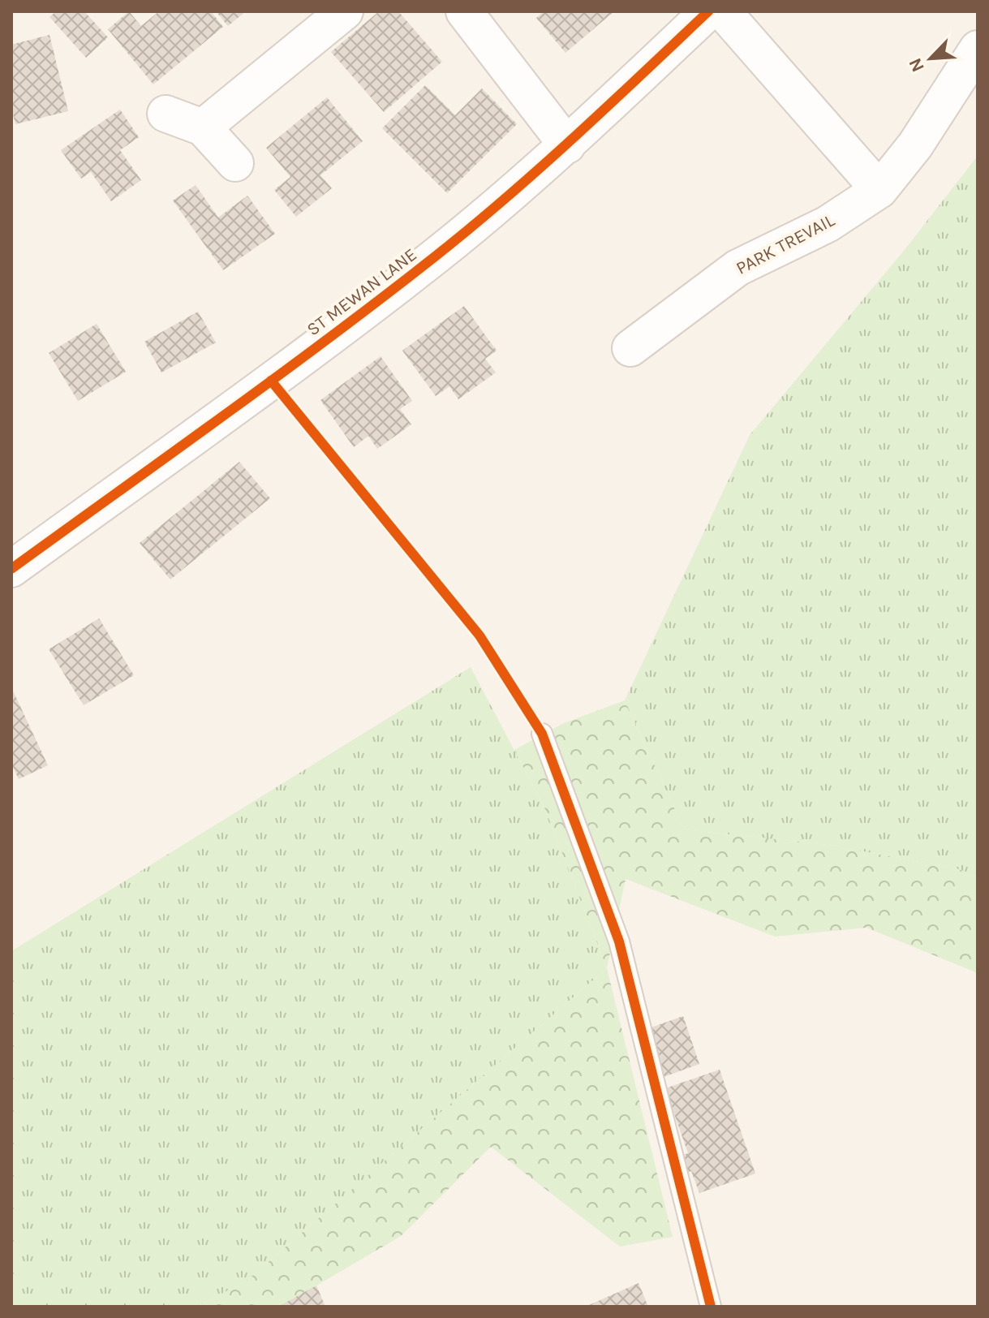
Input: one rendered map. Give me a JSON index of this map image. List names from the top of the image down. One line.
{"streets":{"street":["PARK TREVAIL","ST MEWAN LANE"]},"north":"bottom left"}
